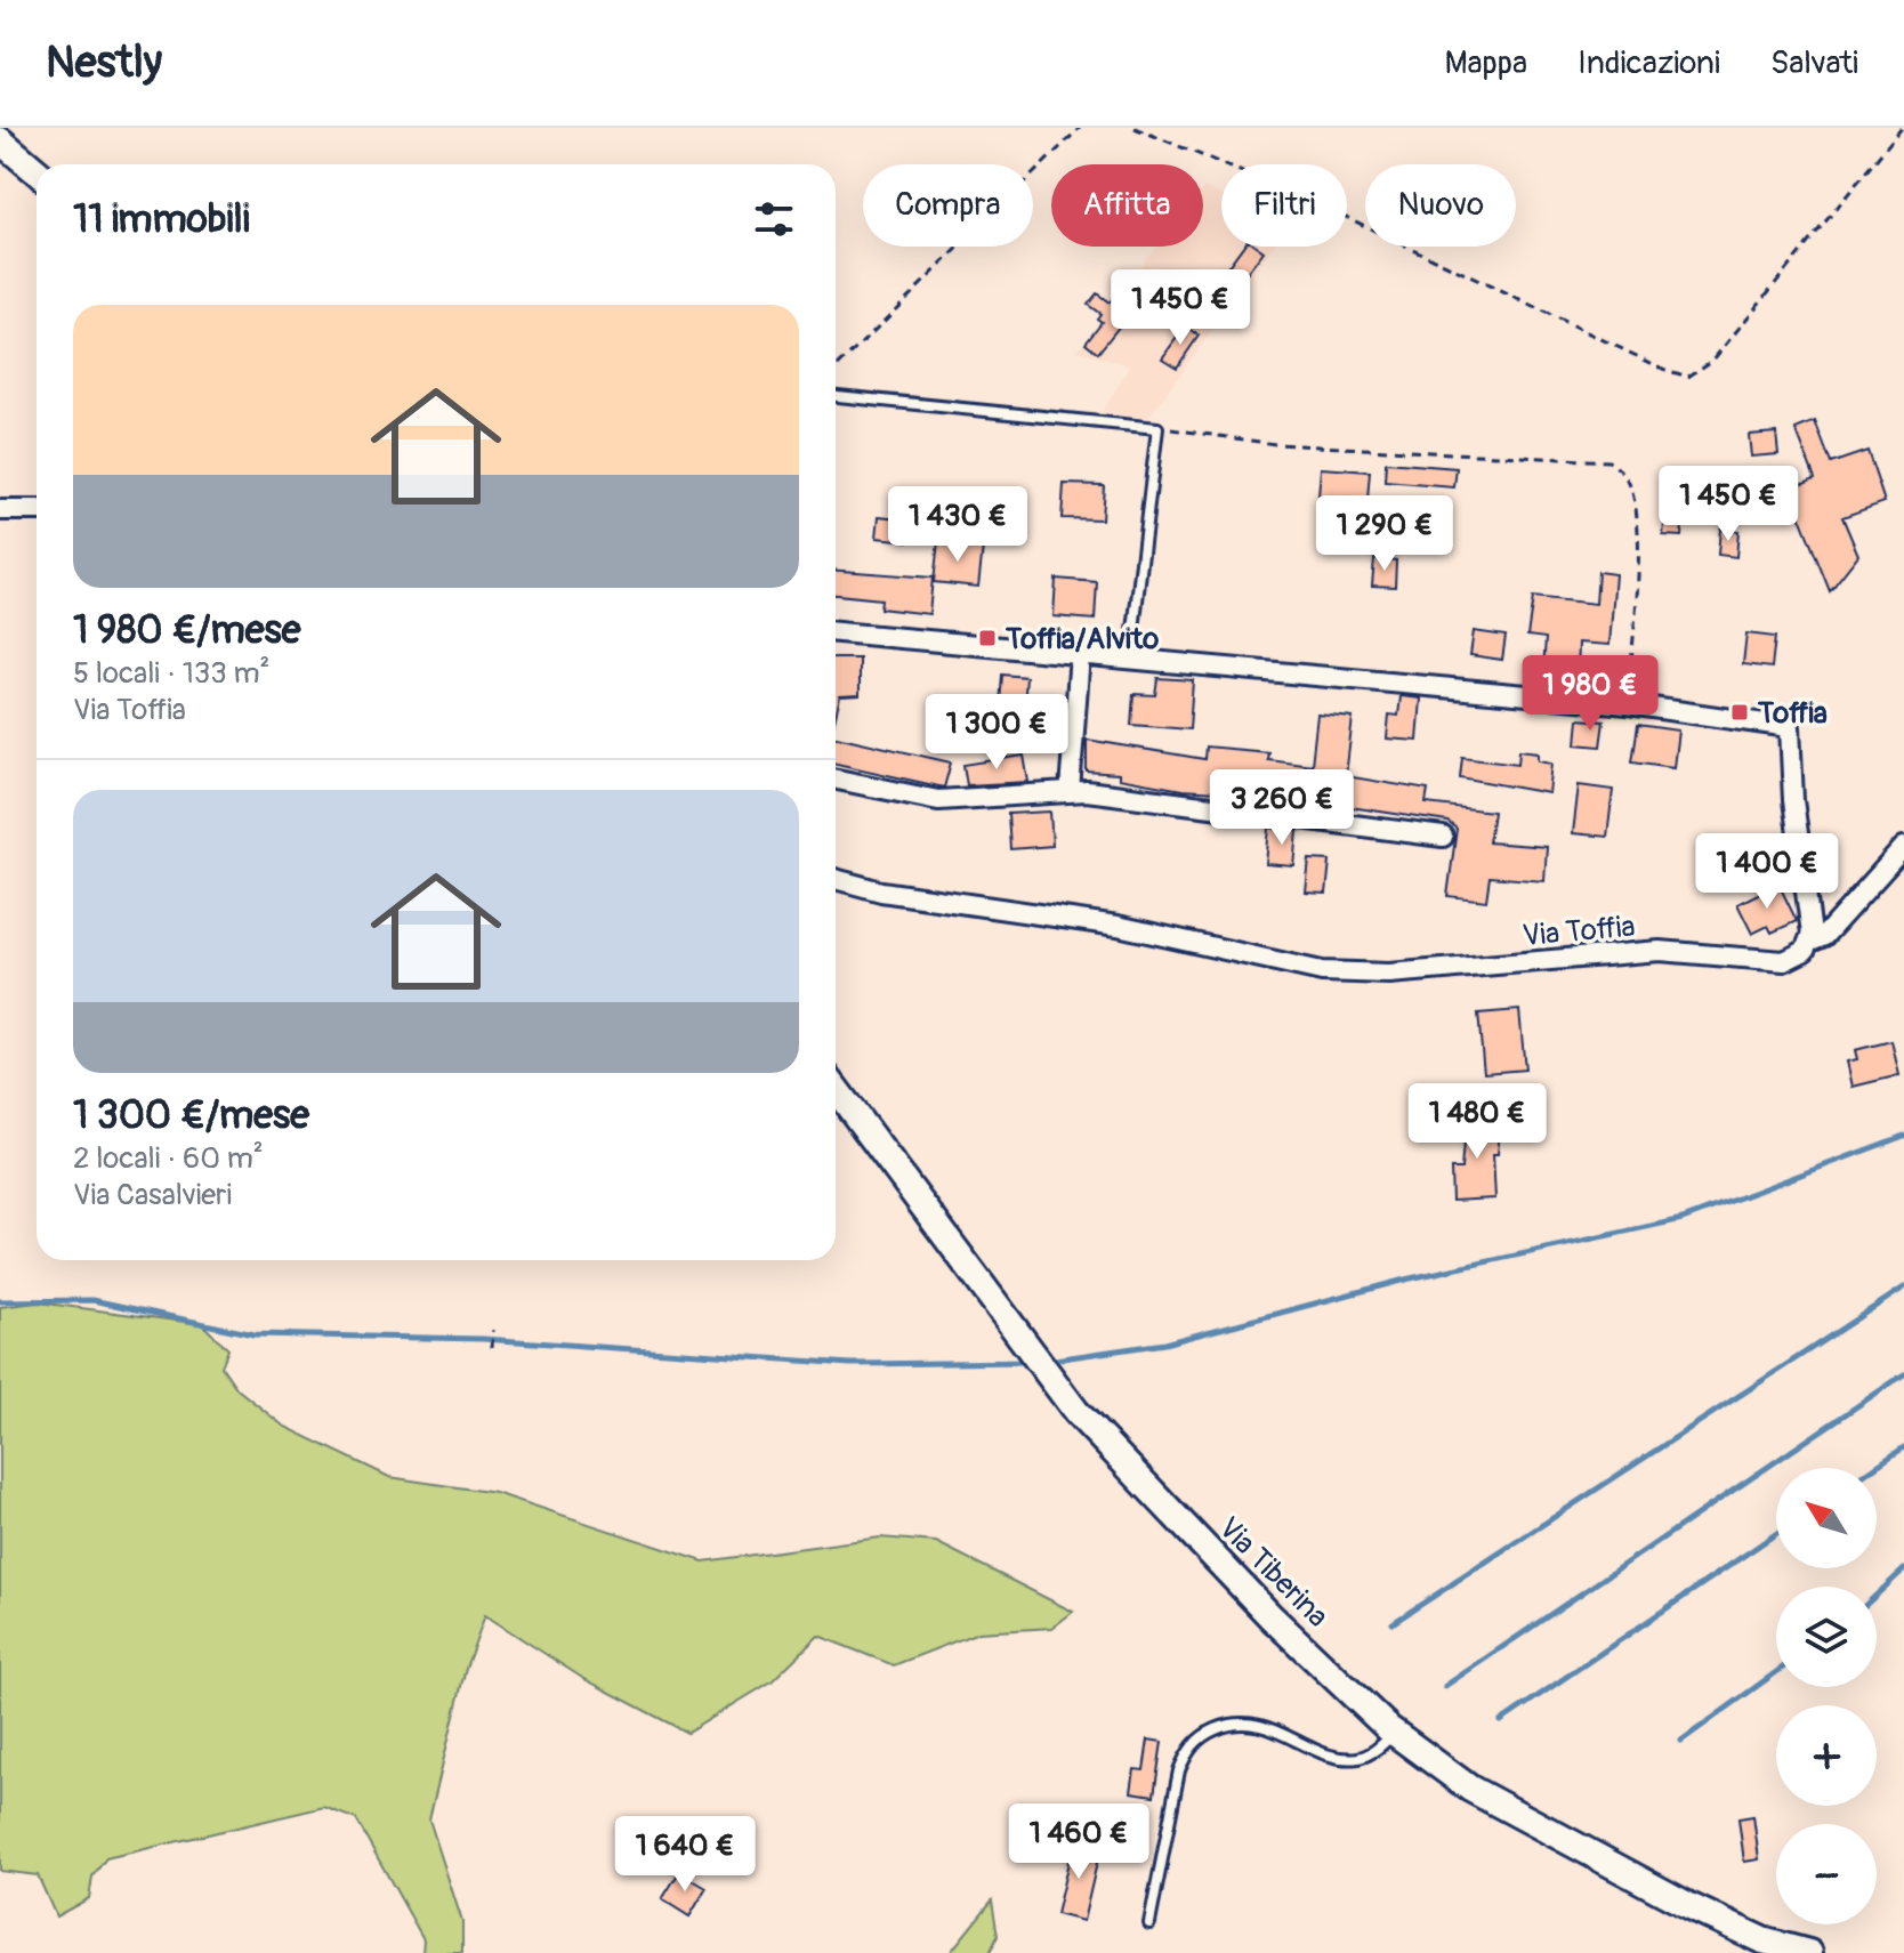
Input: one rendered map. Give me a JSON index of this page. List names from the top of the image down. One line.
{"streets":{"main road":["Via Tiberina"],"street":["Via Toffia"]},"places":{"transit":["Toffia/Alvito","Toffia"]},"north":"top left","page":{"header":"Nestly","nav":["Mappa","Indicazioni","Salvati"],"chip":["Compra","Affitta","Filtri","Nuovo"],"heading":"11 immobili","price":["1 450 €","1 450 €","1 430 €","1 290 €","1 980 €","1 300 €","3 260 €","1 400 €","1 480 €","1 460 €","1 640 €"],"list":[{"name":"1 980 €/mese","note":"5 locali · 133 m² · Via Toffia"},{"name":"1 300 €/mese","note":"2 locali · 60 m² · Via Casalvieri"}],"map_buttons":["+","−"]}}
